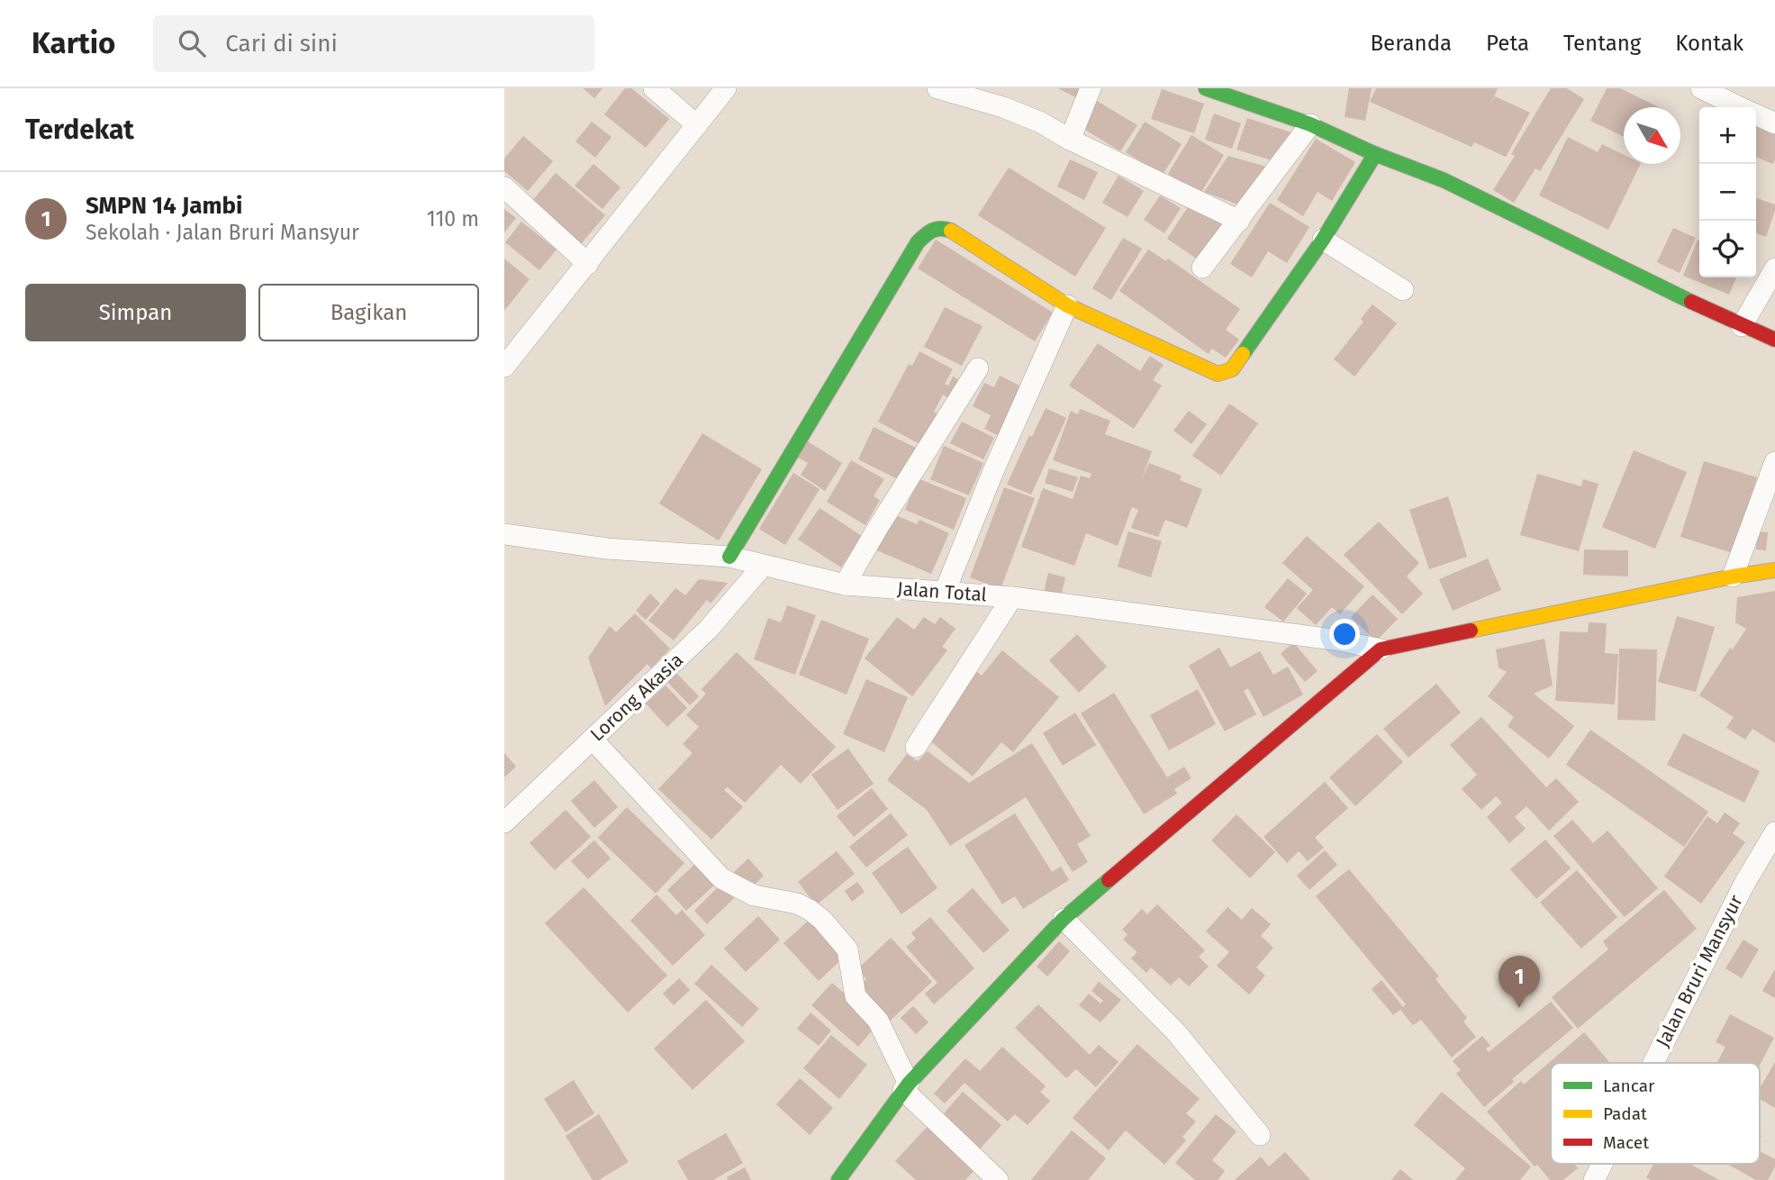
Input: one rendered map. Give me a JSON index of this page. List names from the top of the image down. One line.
{"streets":{"street":["Jalan Total","Lorong Akasia","Jalan Bruri Mansyur"]},"crossings":[["Jalan Total","Lorong Akasia"]],"legend":["Lancar","Padat","Macet"],"north":"bottom right","page":{"header":"Kartio","search":"Cari di sini","nav":["Beranda","Peta","Tentang","Kontak"],"heading":"Terdekat","map_buttons":["+","−"],"list":[{"mark":"1","name":"SMPN 14 Jambi","note":"Sekolah · Jalan Bruri Mansyur","value":"110 m"}],"buttons":["Simpan","Bagikan"],"pins":"1"}}
